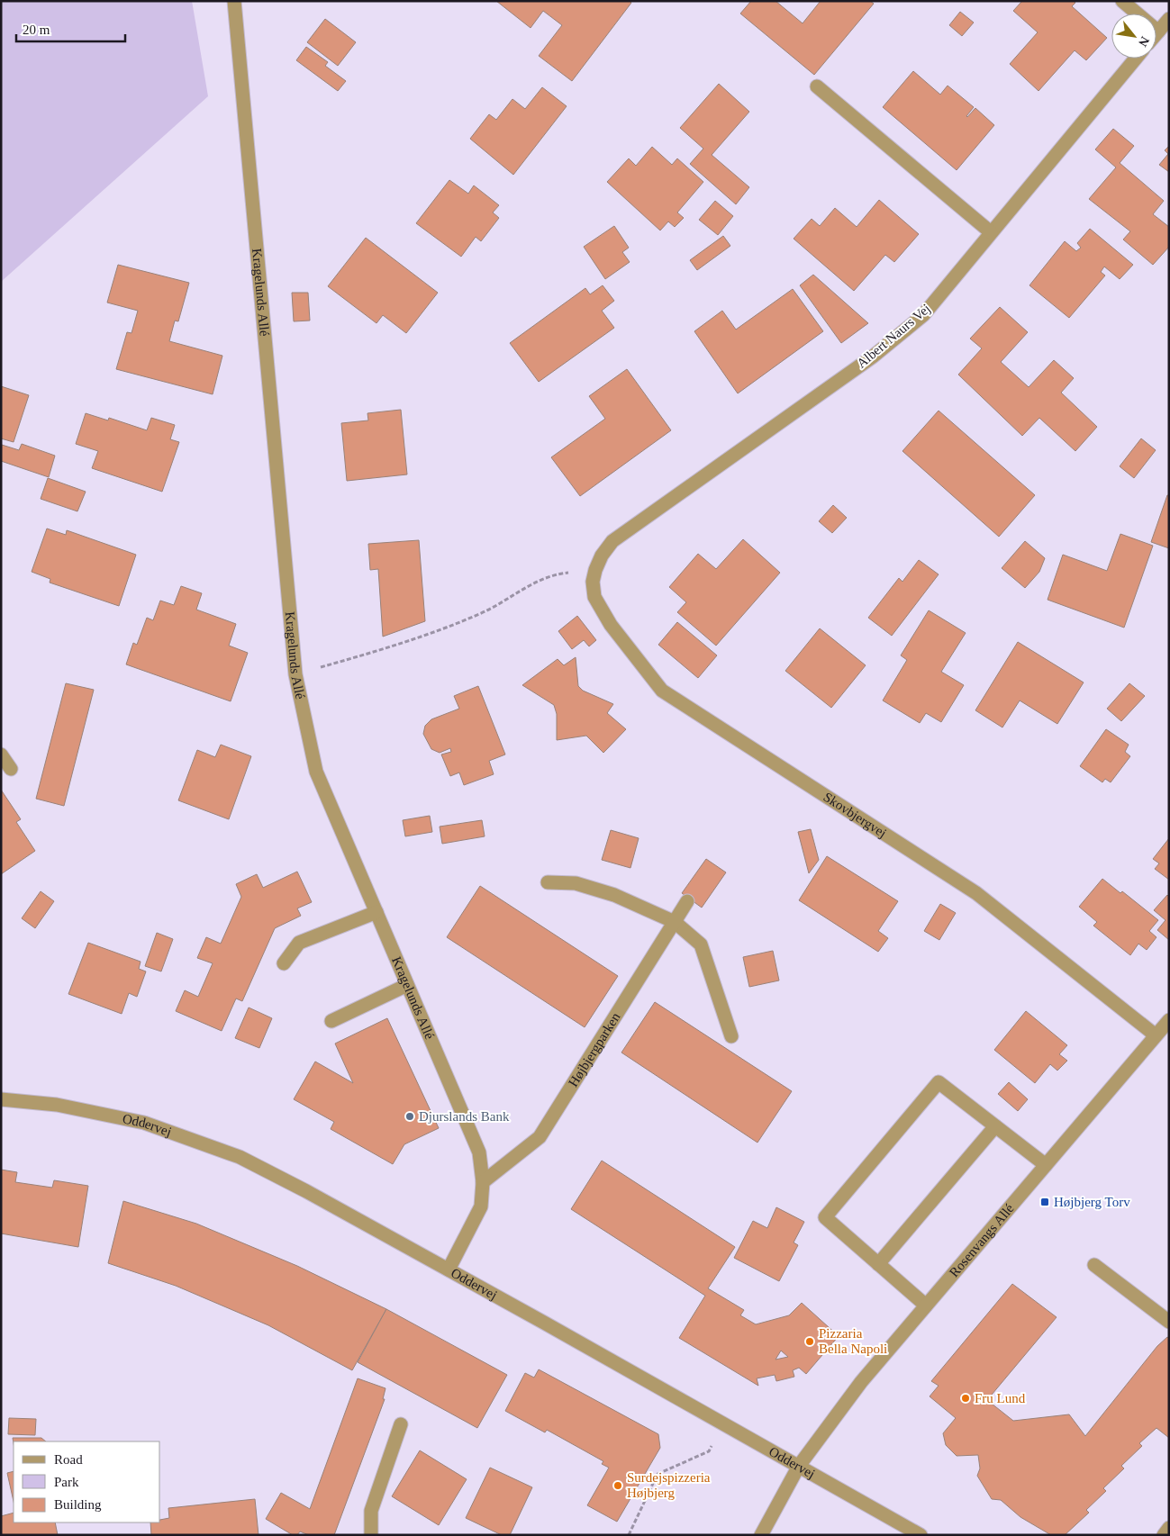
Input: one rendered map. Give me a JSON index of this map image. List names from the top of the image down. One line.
{"streets":{"street":["Kragelunds Allé","Albert Naurs Vej","Skovbjergvej","Højbjergparken","Oddervej","Rosenvangs Allé"]},"crossings":[["Kragelunds Allé","Højbjergparken"],["Kragelunds Allé","Oddervej"],["Albert Naurs Vej","Skovbjergvej"],["Skovbjergvej","Rosenvangs Allé"],["Oddervej","Rosenvangs Allé"]],"places":{"other":["Djurslands Bank","Pizzaria Bella Napoli","Fru Lund","Surdejspizzeria Højbjerg"],"transit":["Højbjerg Torv"]},"legend":["Road","Park","Building"],"scale_bar":"20 m","north":"bottom right"}
